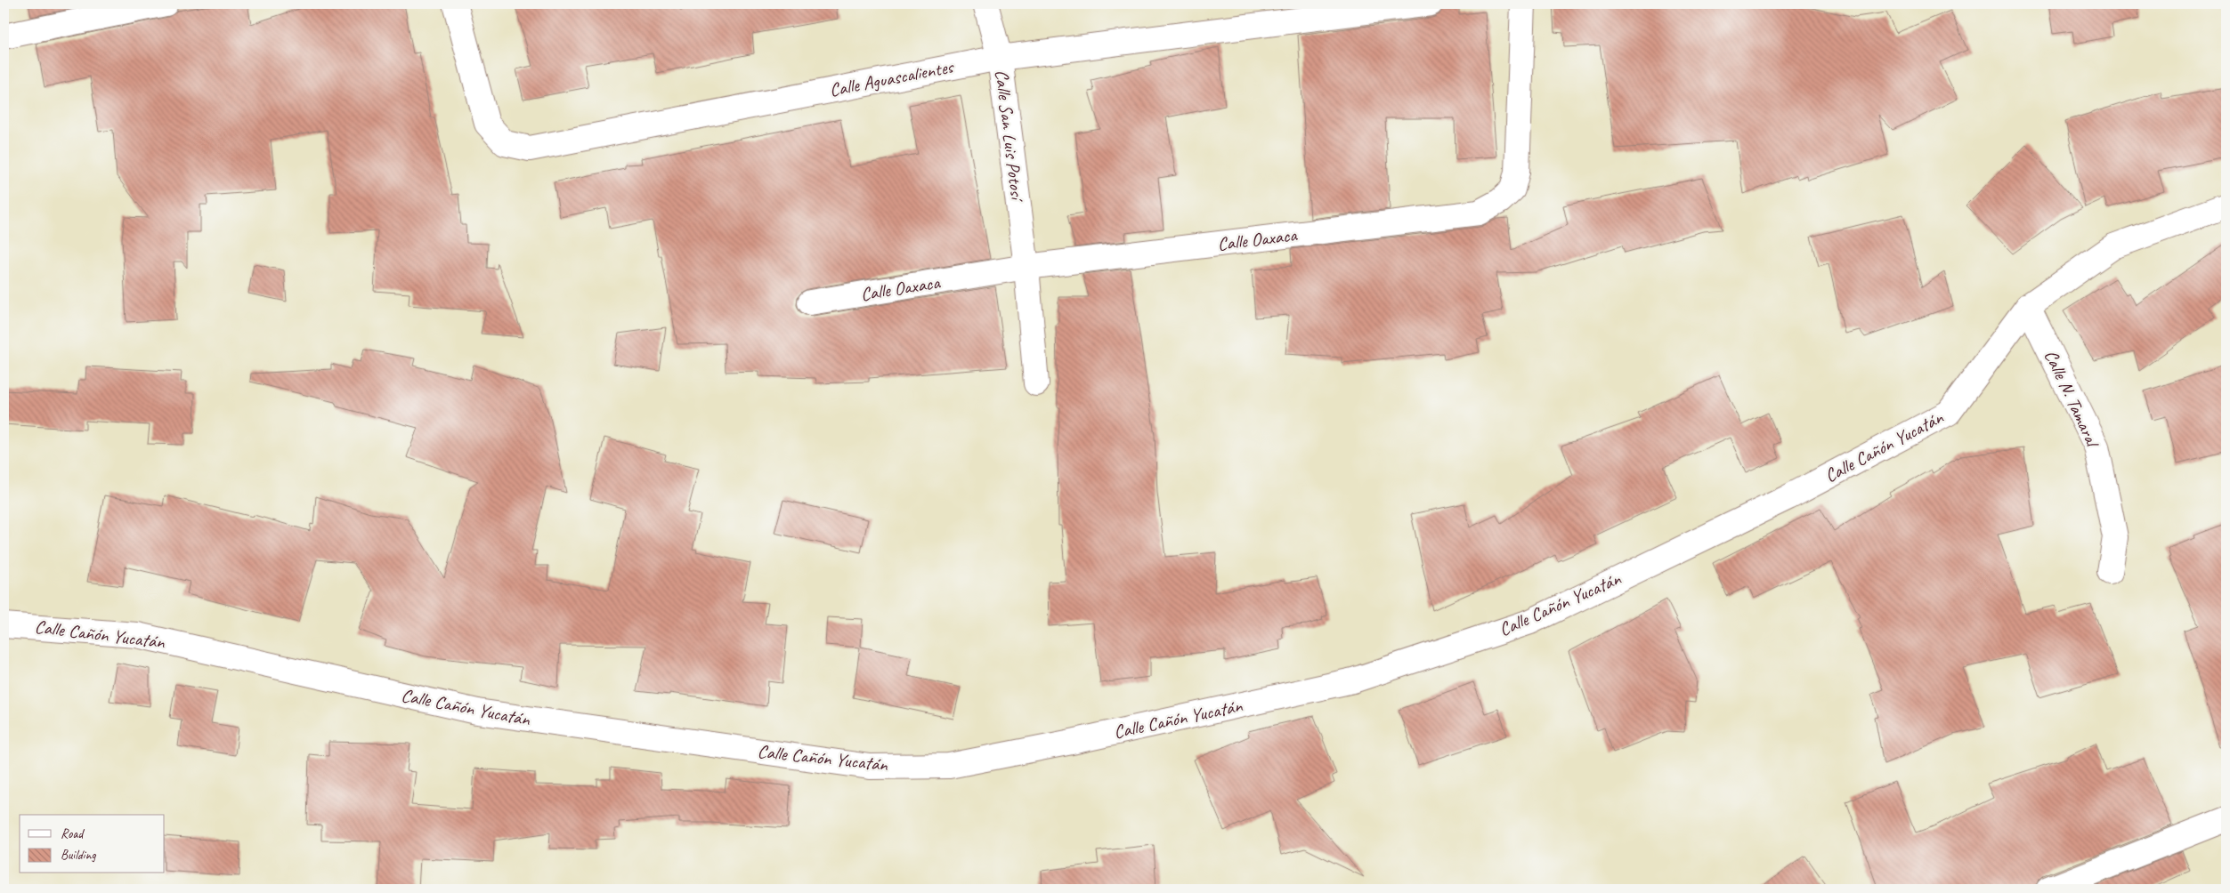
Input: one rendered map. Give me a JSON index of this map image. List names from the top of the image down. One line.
{"streets":{"street":["Calle Aguascalientes","Calle San Luis Potosí","Calle Oaxaca","Calle N. Tamaral","Calle Cañón Yucatán"]},"crossings":[["Calle Aguascalientes","Calle San Luis Potosí"],["Calle San Luis Potosí","Calle Oaxaca"],["Calle N. Tamaral","Calle Cañón Yucatán"]],"legend":["Road","Building"]}
